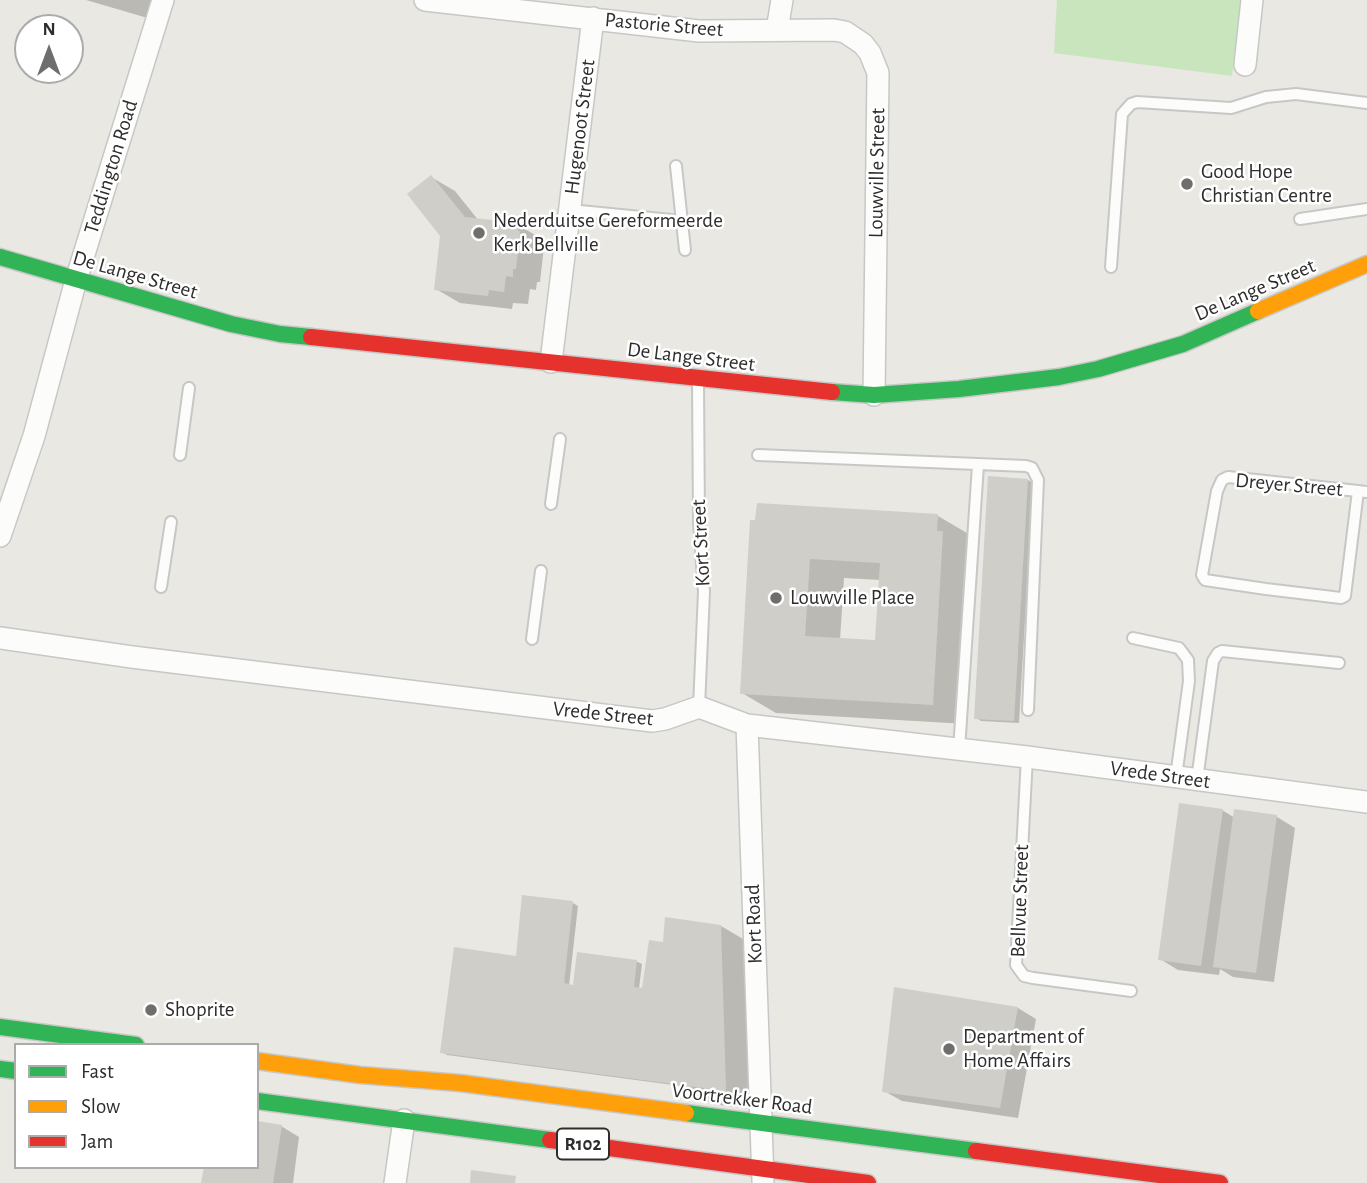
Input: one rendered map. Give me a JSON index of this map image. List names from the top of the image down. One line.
{"streets":{"main road":["De Lange Street","Voortrekker Road","R102"],"street":["Pastorie Street","Hugenoot Street","Teddington Road","Louwville Street","Vrede Street","Kort Road"],"lane":["Dreyer Street","Kort Street","Bellvue Street"]},"crossings":[["Pastorie Street","Hugenoot Street"],["Pastorie Street","Louwville Street"],["Hugenoot Street","De Lange Street"],["Teddington Road","De Lange Street"],["Louwville Street","De Lange Street"],["De Lange Street","Kort Street"],["Kort Street","Vrede Street"],["Vrede Street","Bellvue Street"],["Vrede Street","Kort Road"],["Kort Road","Voortrekker Road"],["Kort Road","R102"]],"places":["Good Hope Christian Centre","Nederduitse Gereformeerde Kerk Bellville","Louwville Place","Shoprite","Department of Home Affairs"],"legend":["Fast","Slow","Jam"],"north":"top"}
